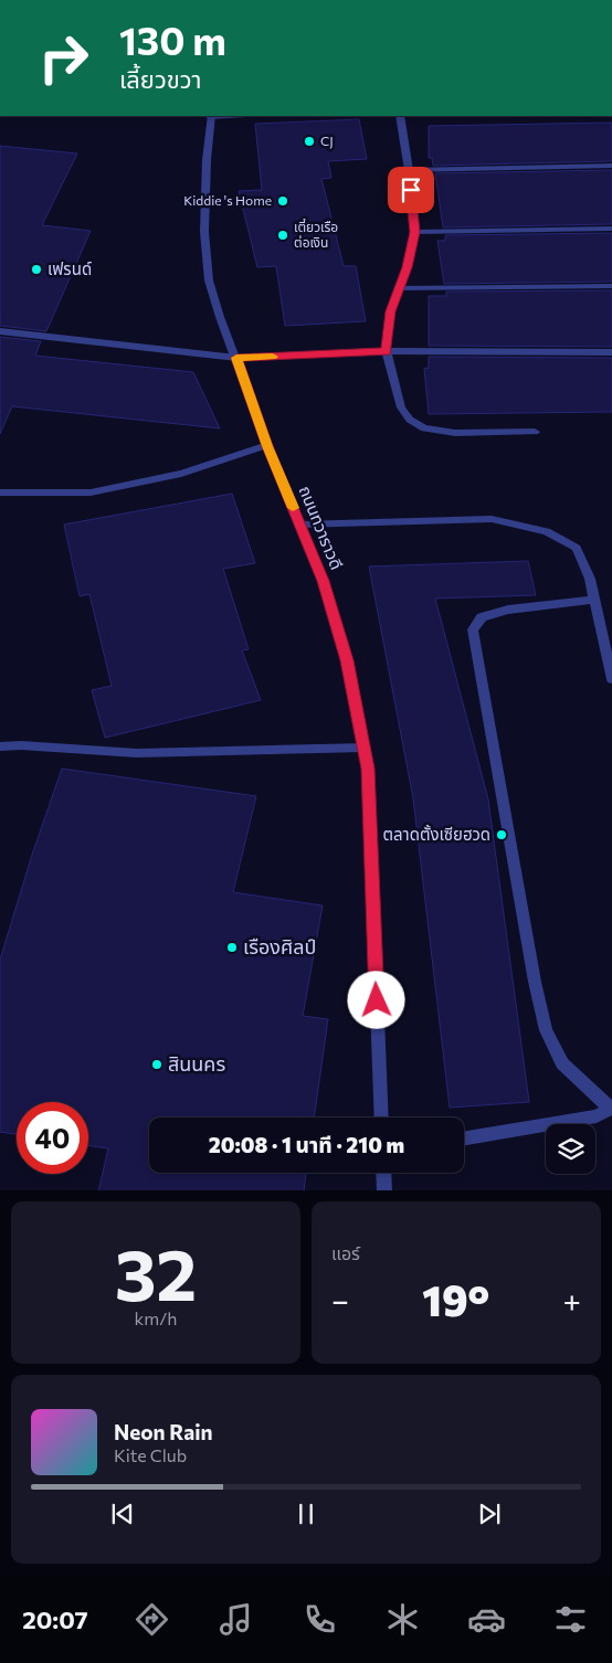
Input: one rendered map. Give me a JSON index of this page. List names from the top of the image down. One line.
{"streets":{"street":["ถนนทวาราวดี"]},"places":["CJ","Kiddie 's Home","เตี๋ยวเรือ ต่อเงิน","เฟรนด์","ตลาดตั้งเซียฮวด","เรืองศิลป์","สินนคร"],"page":{"turn":["130 m","เลี้ยวขวา"],"limit":"40","trip":"20:08 · 1 นาที · 210 m","tile":[["32","km/h"],"แอร์"],"heat":["−","19°","+"],"song":["Neon Rain","Kite Club"],"tabs":"20:07"}}
